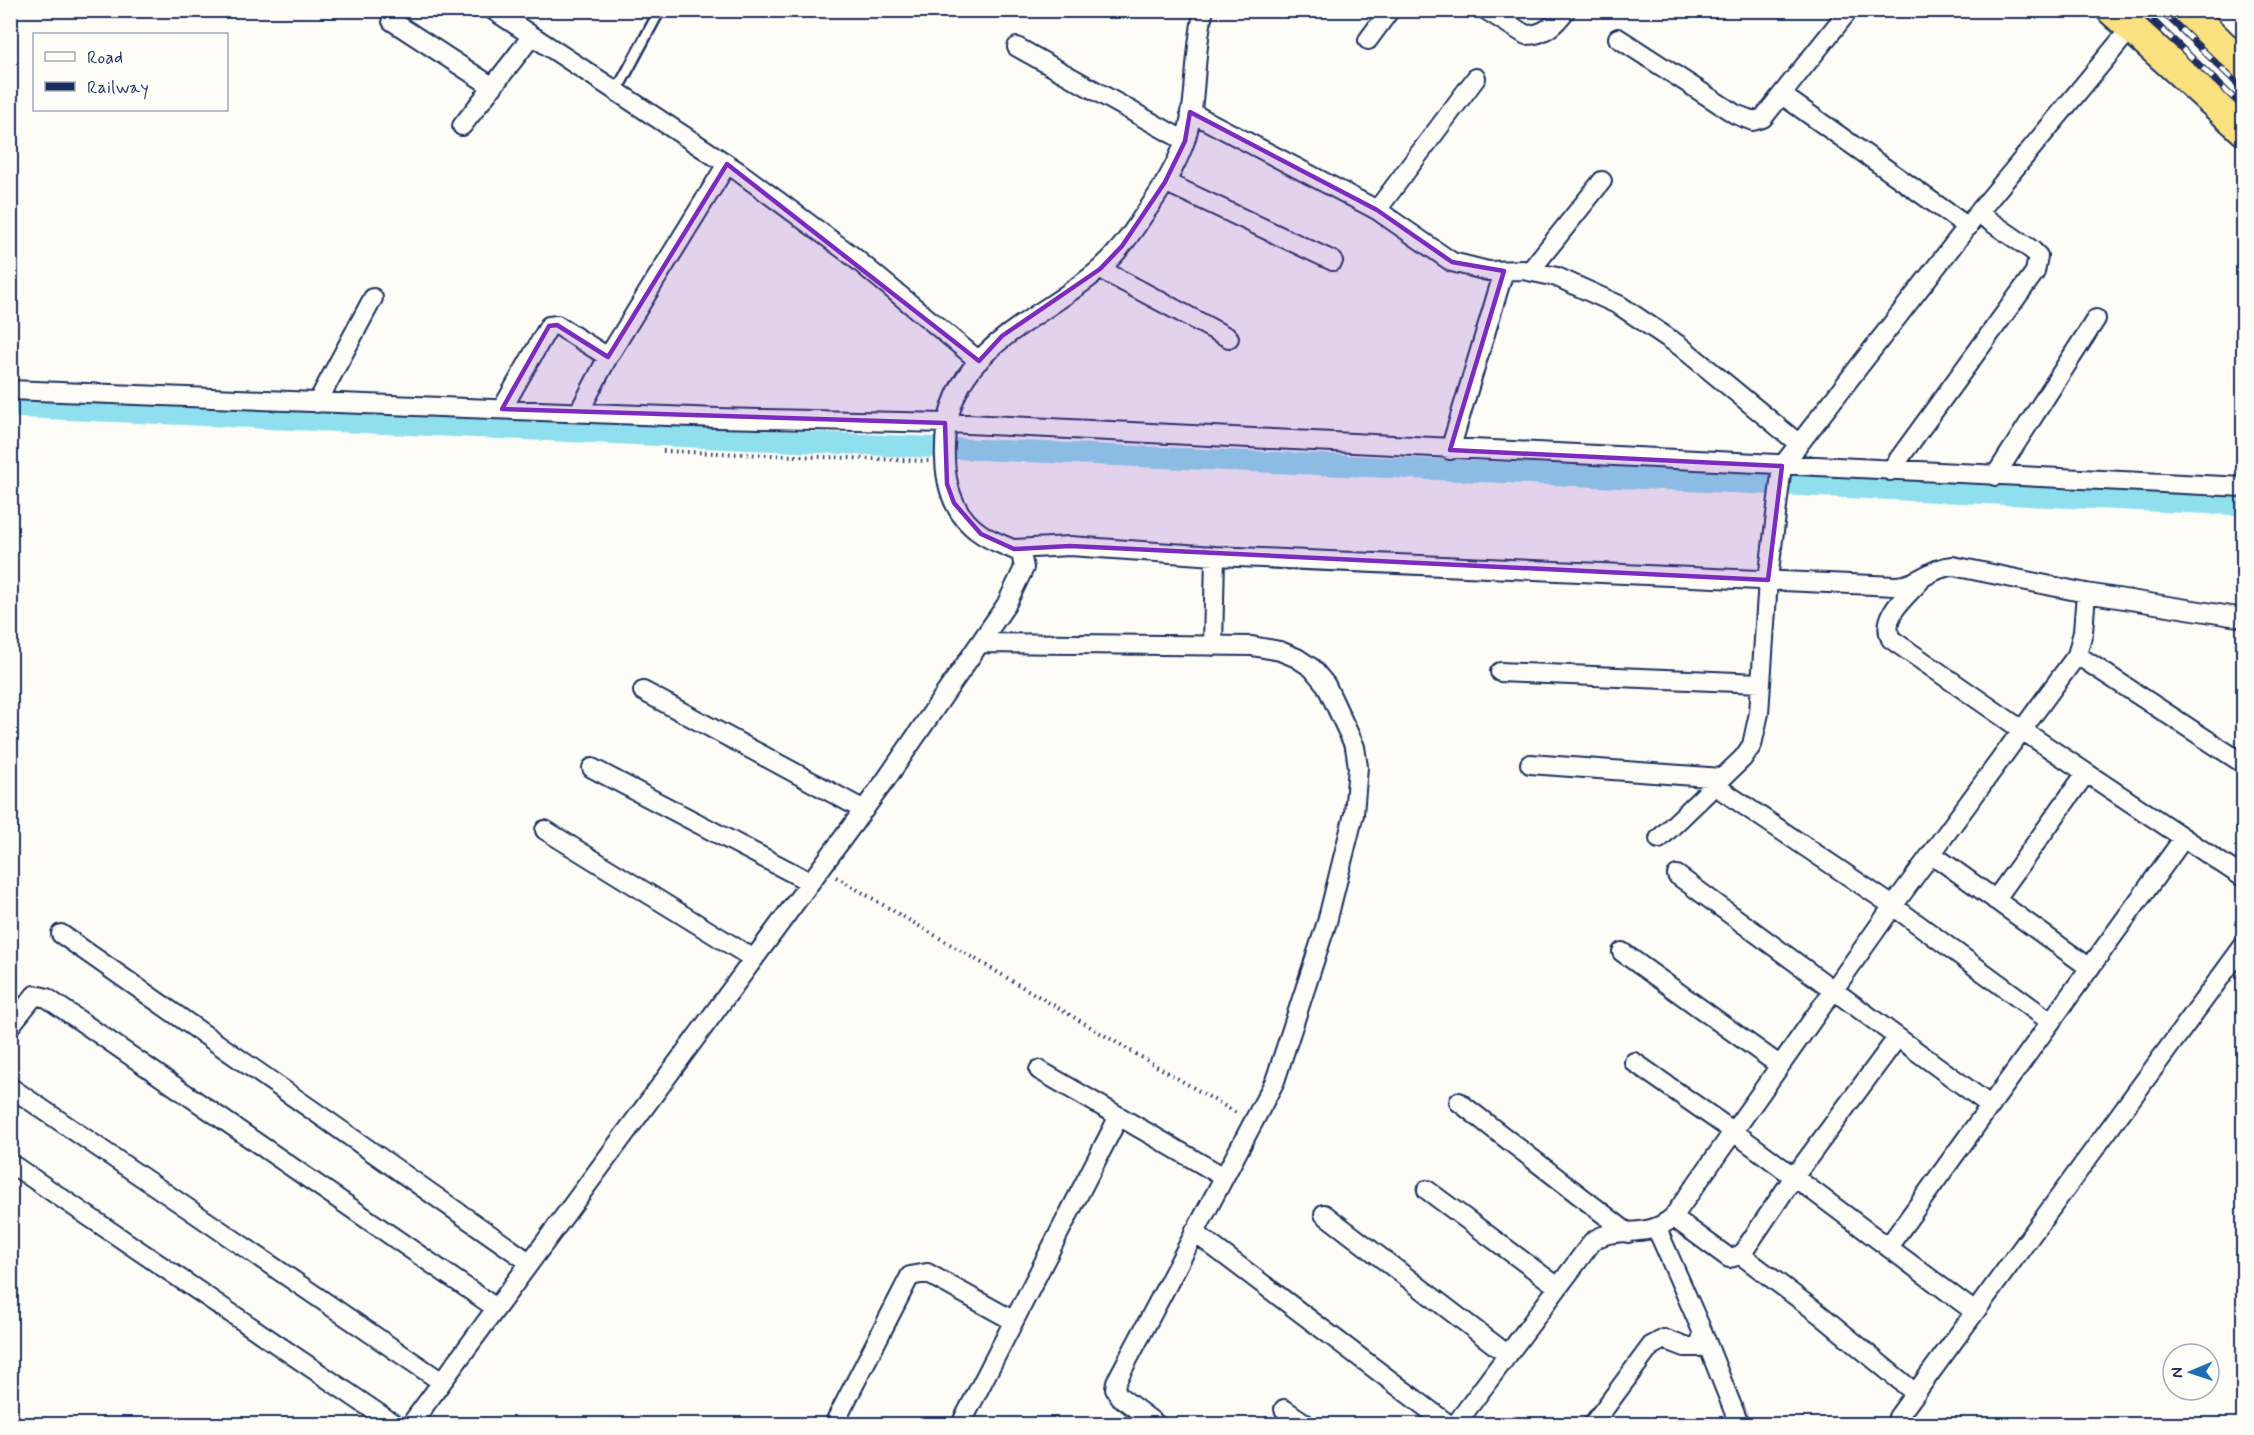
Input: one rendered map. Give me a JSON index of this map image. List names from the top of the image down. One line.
{"legend":["Road","Railway"],"north":"left"}
